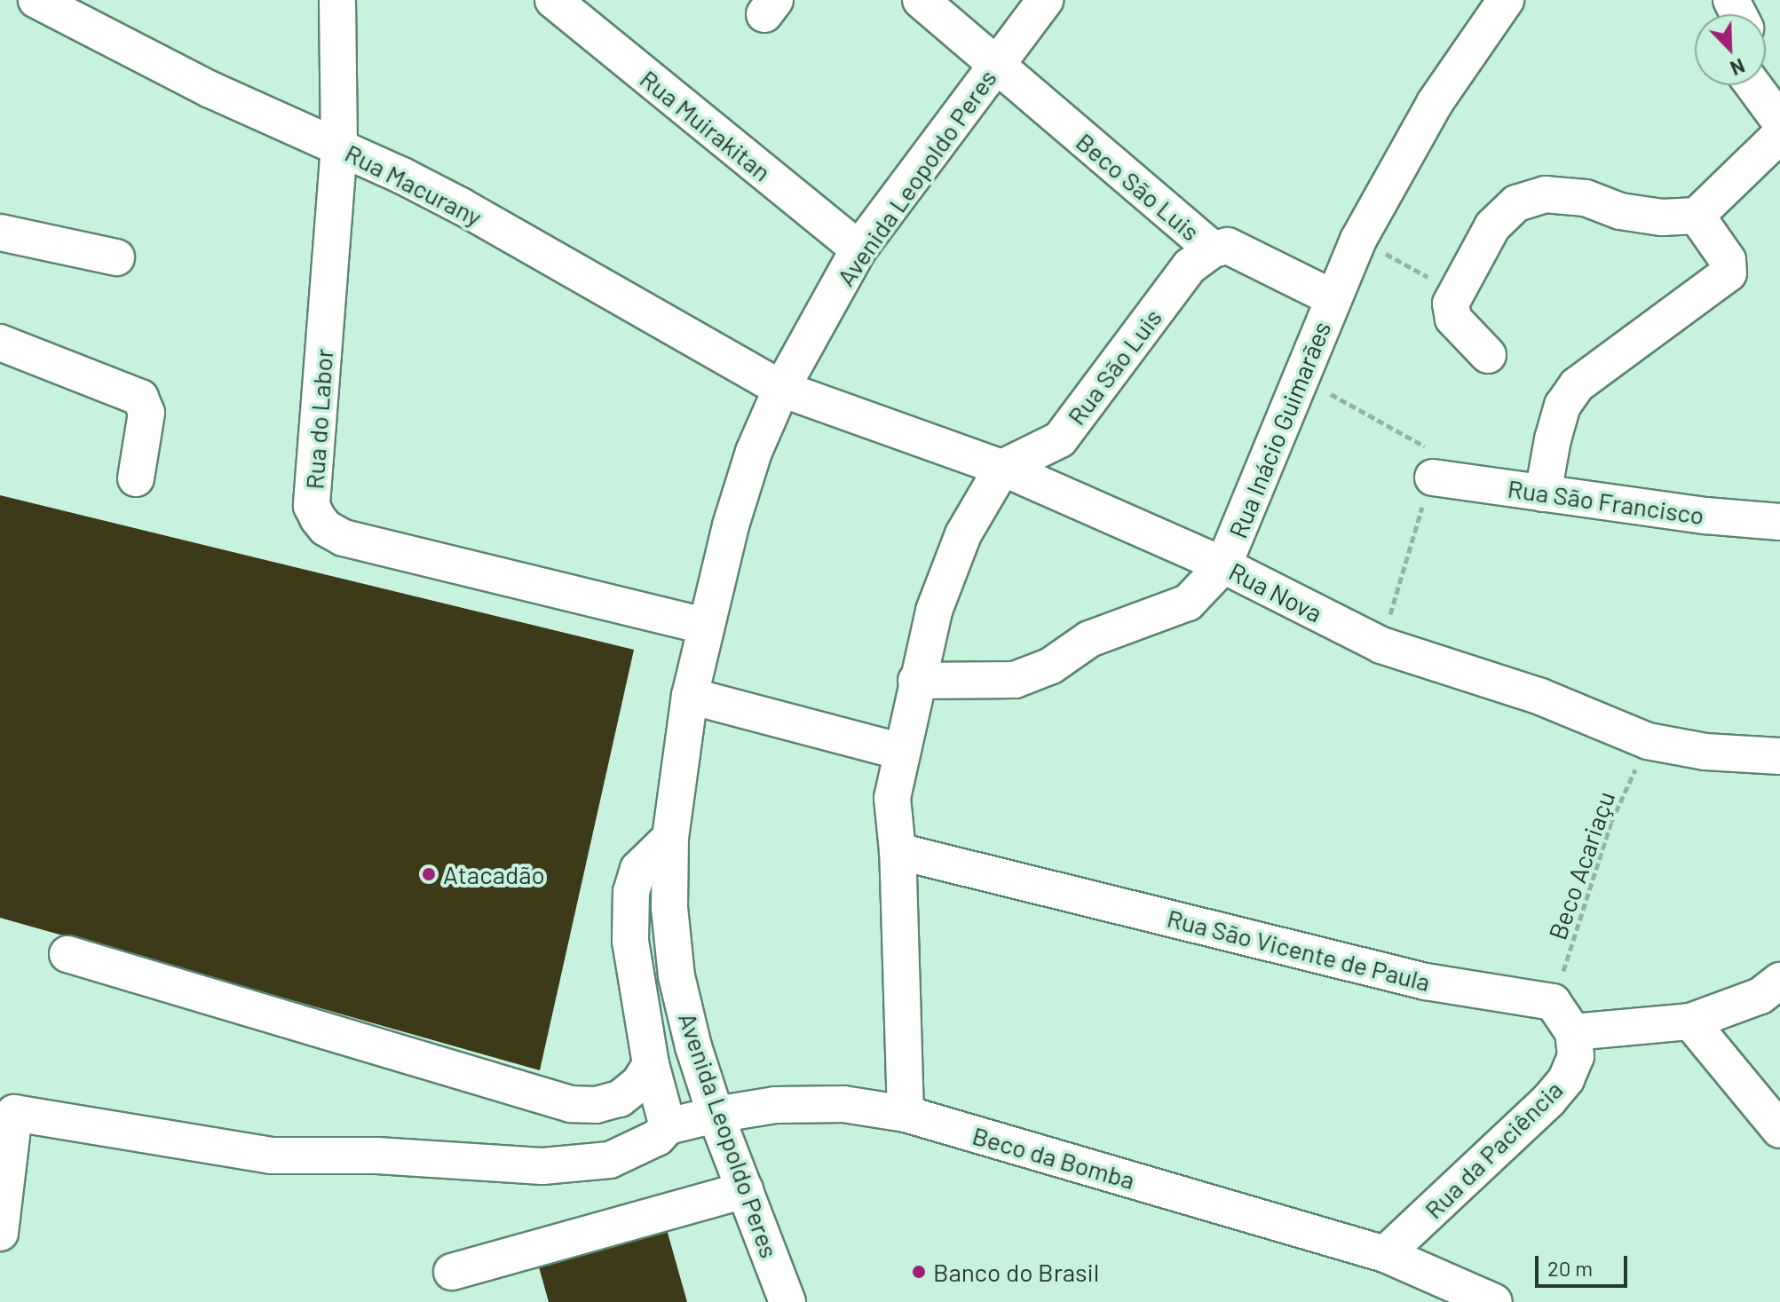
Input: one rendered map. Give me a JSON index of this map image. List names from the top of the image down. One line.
{"streets":{"street":["Rua Muirakitan","Avenida Leopoldo Peres","Rua Macurany","Beco São Luis","Rua São Luis","Rua do Labor","Rua Inácio Guimarães","Rua São Francisco","Rua Nova","Rua São Vicente de Paula","Rua da Paciência","Beco da Bomba"],"path":["Beco Acariaçu"]},"crossings":[["Rua Muirakitan","Avenida Leopoldo Peres"],["Avenida Leopoldo Peres","Rua Macurany"],["Avenida Leopoldo Peres","Beco São Luis"],["Avenida Leopoldo Peres","Rua do Labor"],["Avenida Leopoldo Peres","Rua Nova"],["Avenida Leopoldo Peres","Beco da Bomba"],["Rua Macurany","Rua do Labor"],["Rua Macurany","Rua Nova"],["Beco São Luis","Rua São Luis"],["Beco São Luis","Rua Inácio Guimarães"],["Rua São Luis","Rua Nova"],["Rua Inácio Guimarães","Rua Nova"],["Rua Nova","Beco Acariaçu"],["Beco Acariaçu","Rua São Vicente de Paula"],["Rua da Paciência","Beco da Bomba"]],"places":["Atacadão","Banco do Brasil"],"scale_bar":"20 m","north":"bottom right"}
